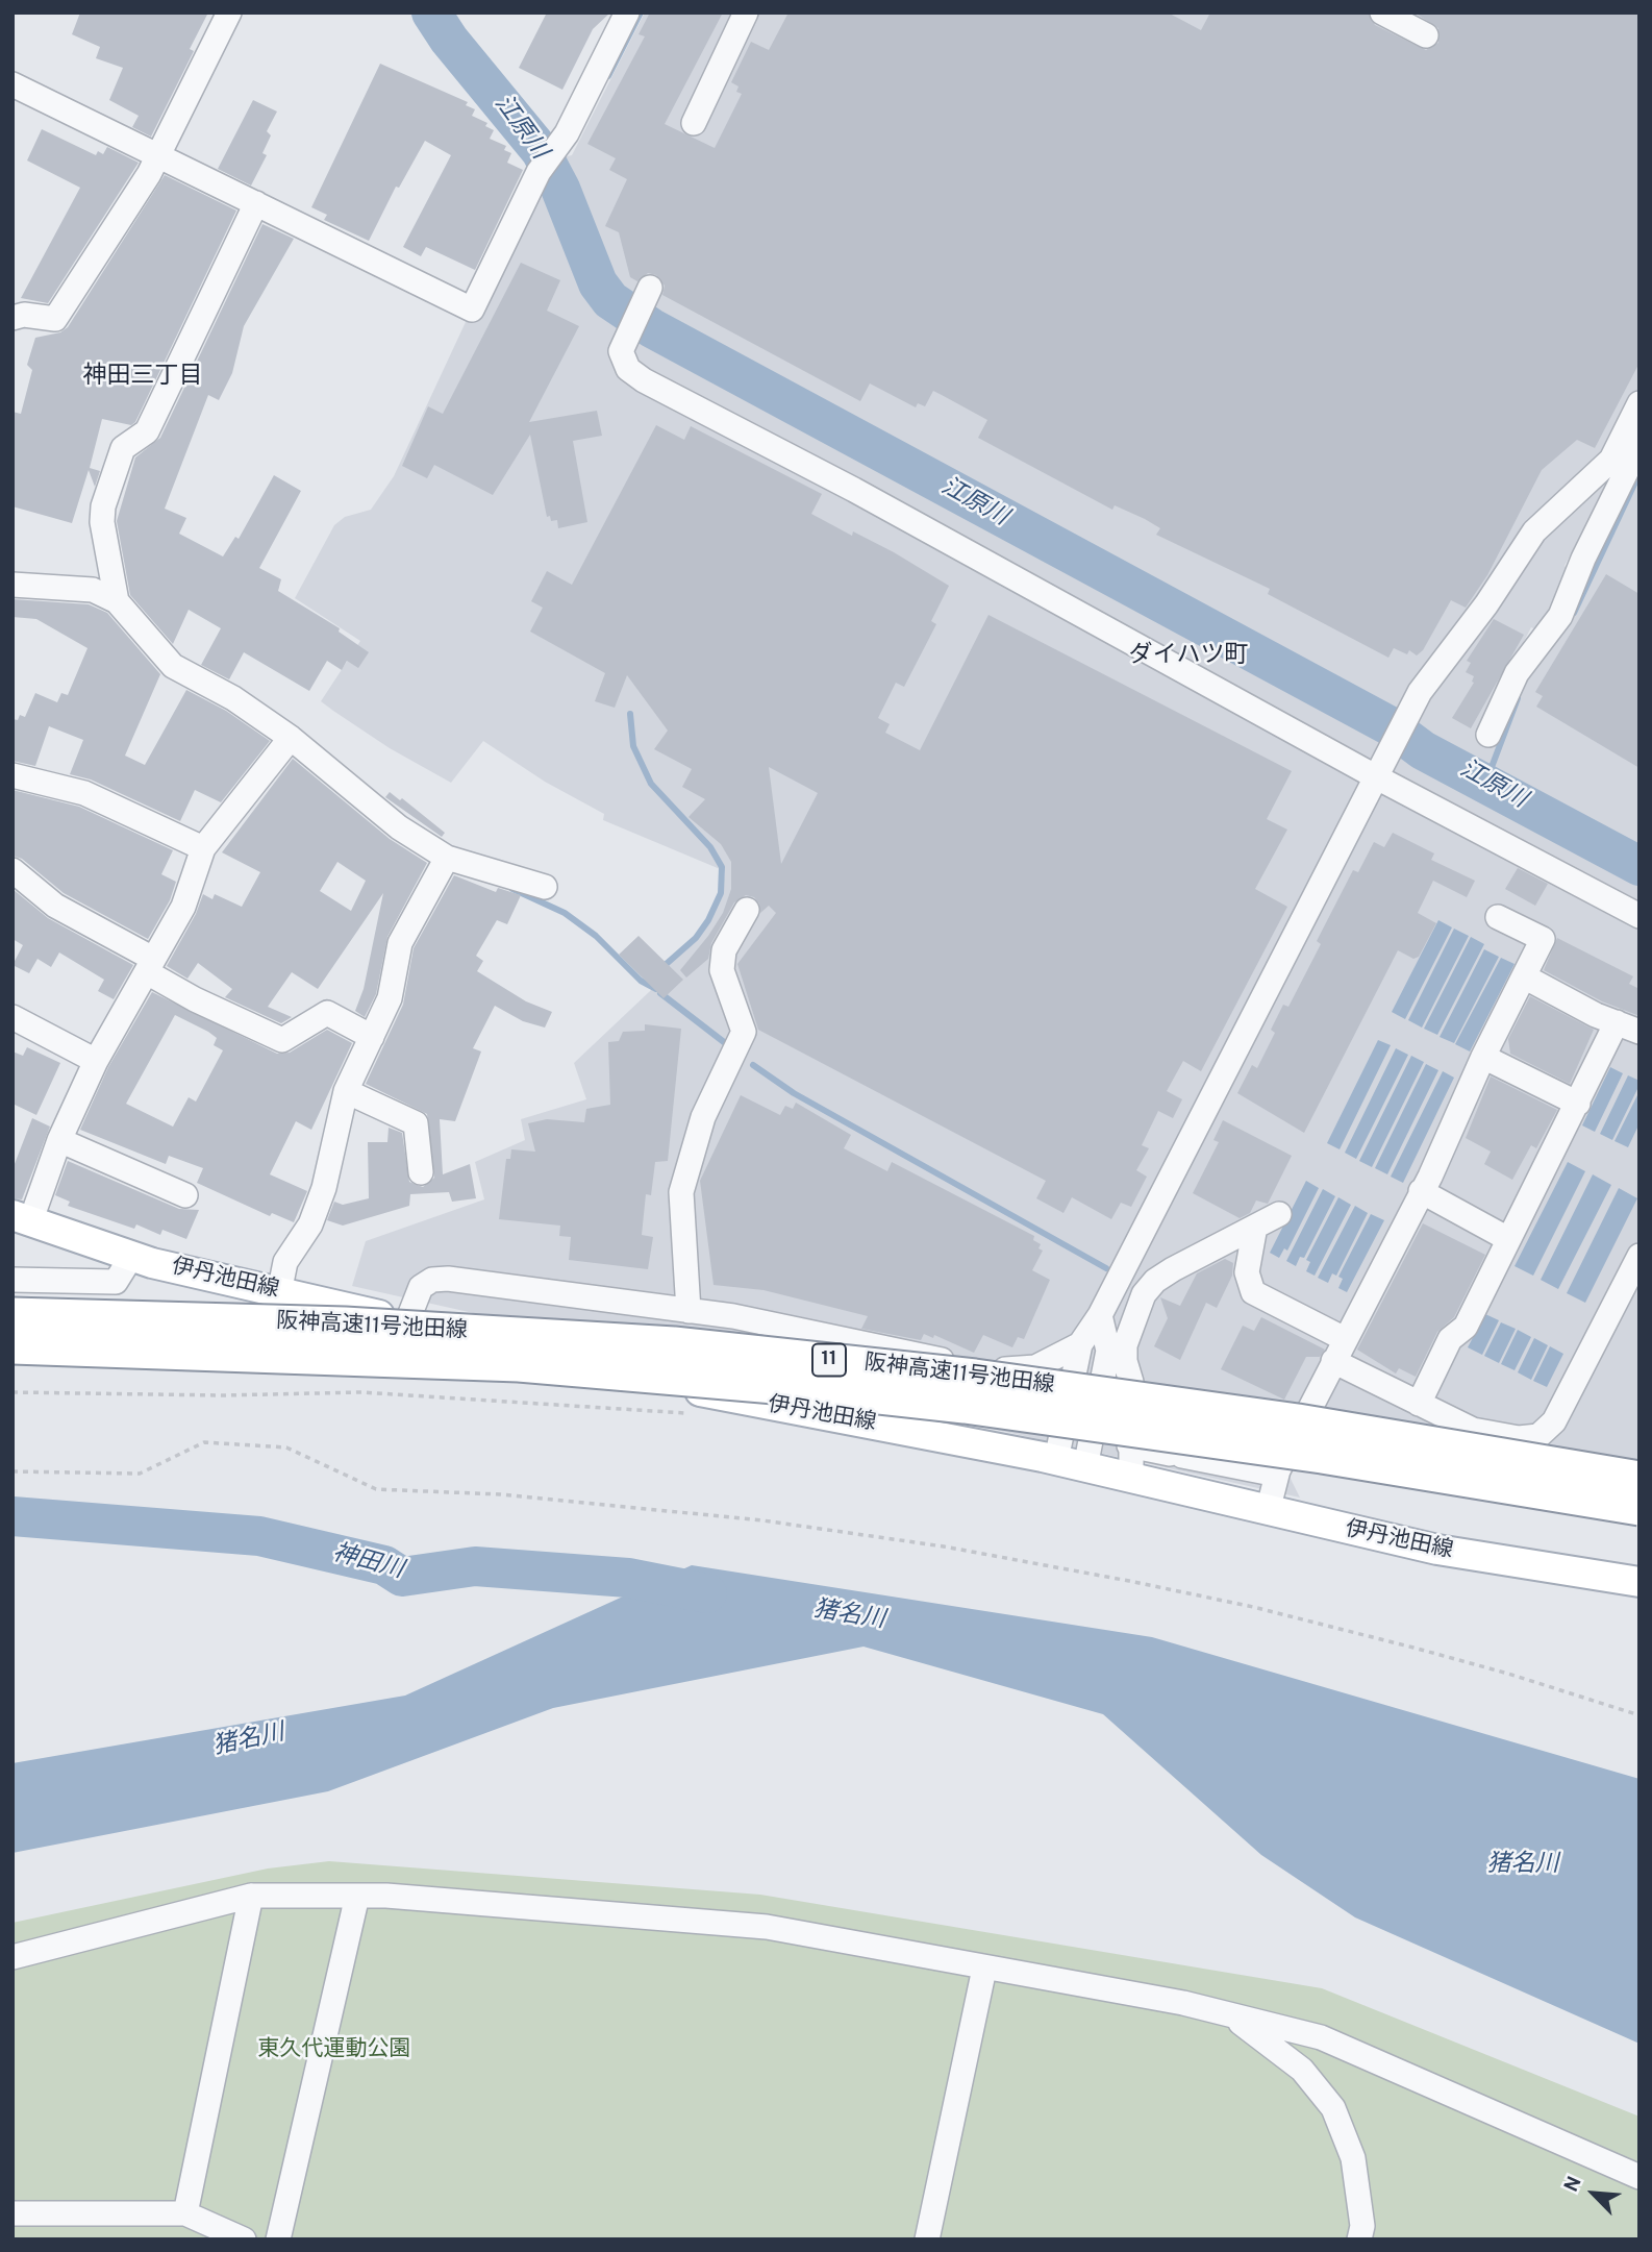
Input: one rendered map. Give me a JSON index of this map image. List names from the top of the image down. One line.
{"streets":{"highway":["阪神高速11号池田線","11"],"main road":["伊丹池田線"]},"districts":["神田三丁目","ダイハツ町"],"water":["江原川","神田川","猪名川"],"parks":["東久代運動公園"],"north":"top left"}
